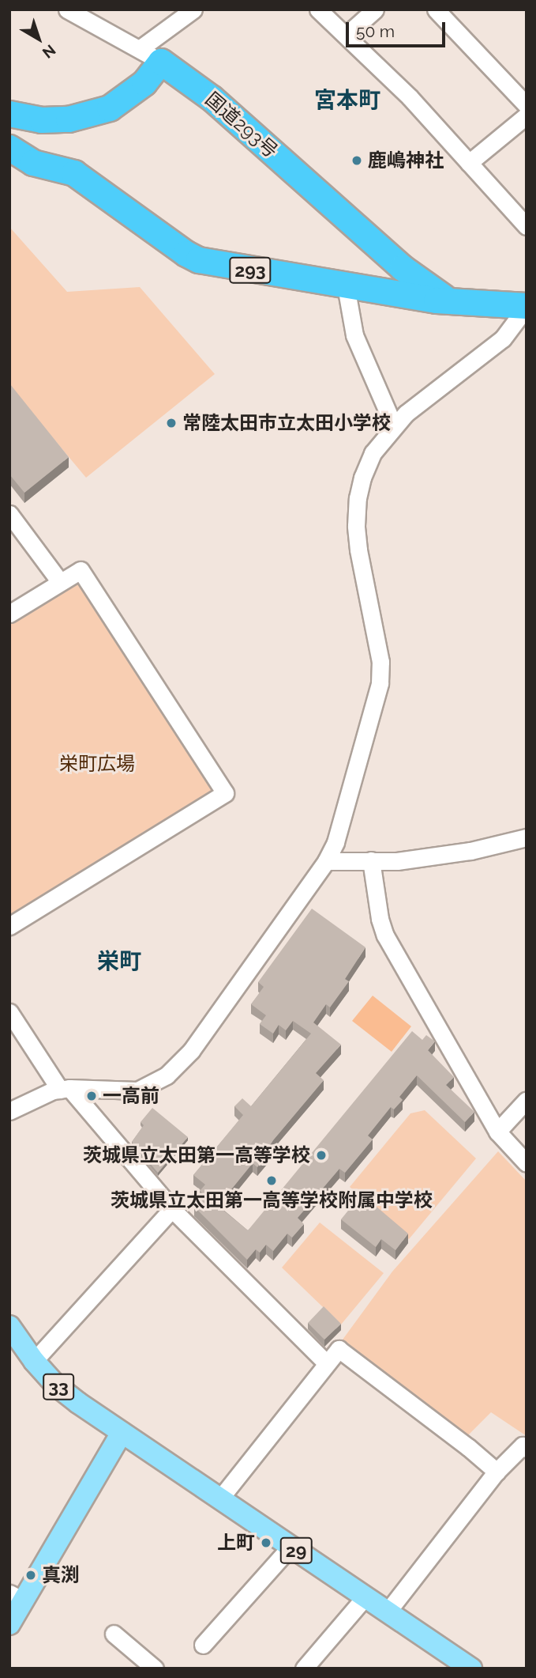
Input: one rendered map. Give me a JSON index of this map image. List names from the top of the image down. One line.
{"streets":{"highway":["国道293号","293"],"main road":["33","29"]},"crossings":[["国道293号","293"],["33","29"]],"districts":["宮本町","栄町"],"parks":["栄町広場"],"places":["鹿嶋神社","常陸太田市立太田小学校","一高前","茨城県立太田第一高等学校","茨城県立太田第一高等学校附属中学校","上町","真渕"],"scale_bar":"50 m","north":"bottom right"}
